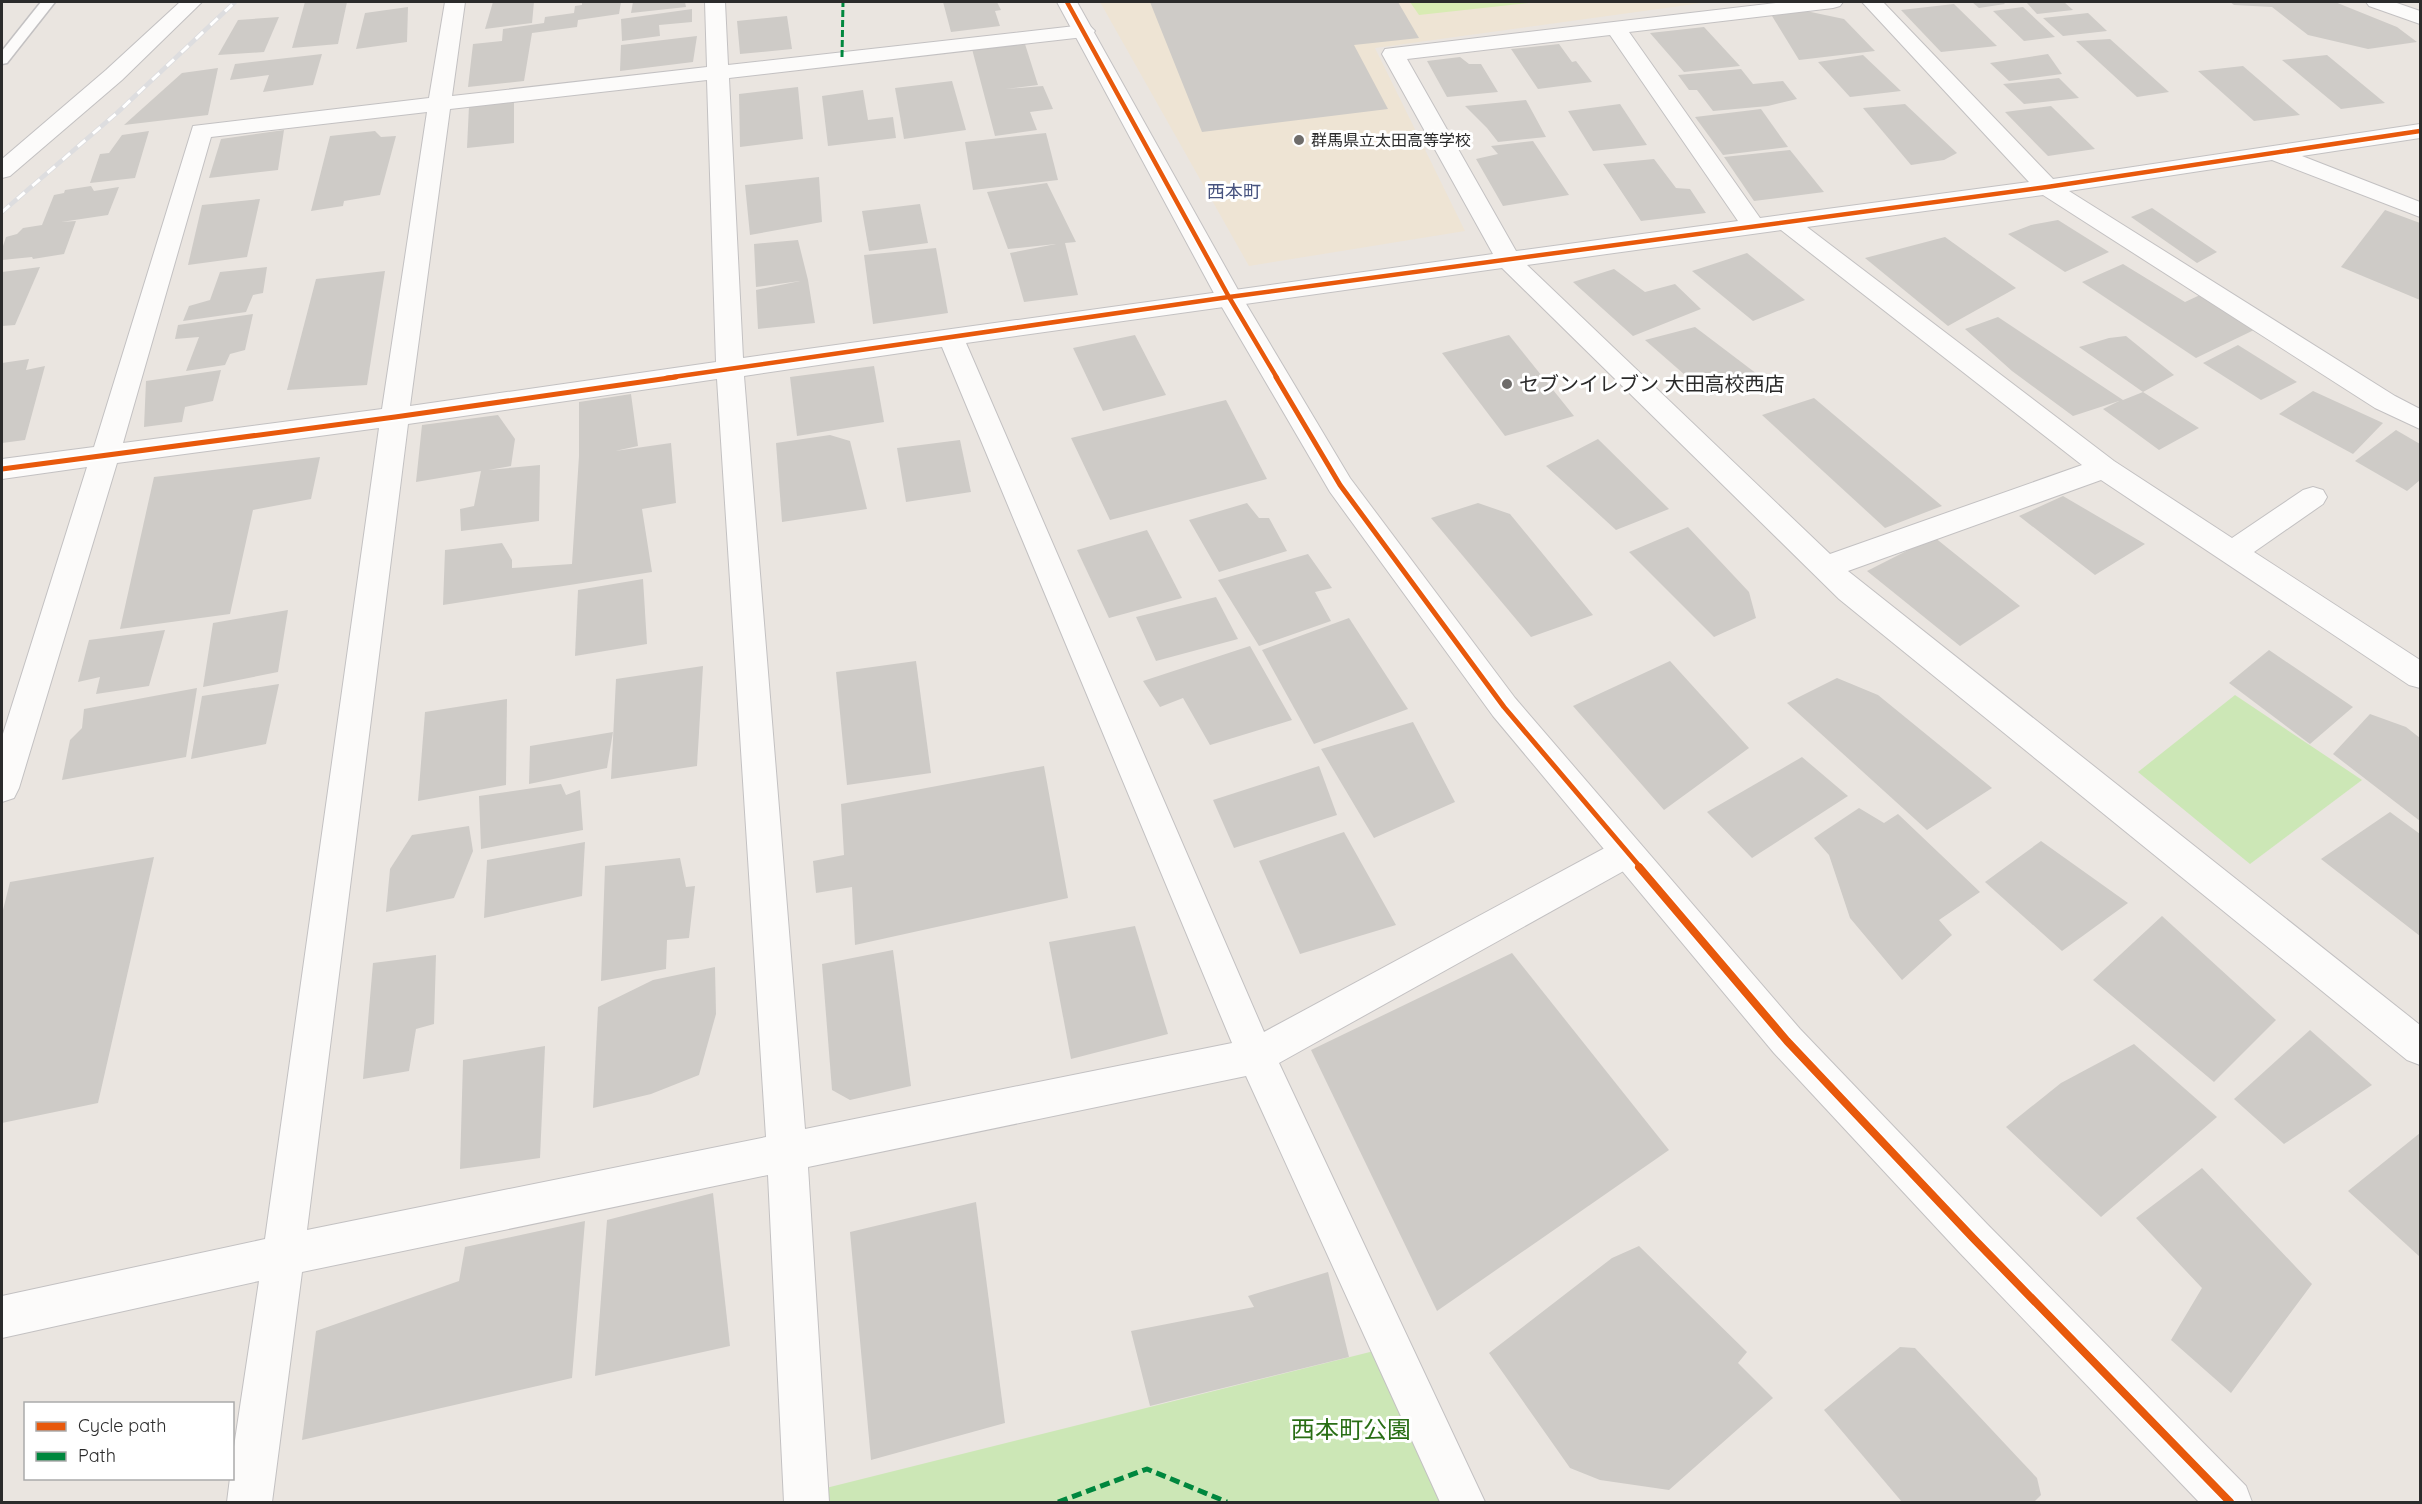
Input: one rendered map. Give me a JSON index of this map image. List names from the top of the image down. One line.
{"districts":["西本町"],"parks":["西本町公園"],"places":["群馬県立太田高等学校","セブンイレブン 大田高校西店"],"legend":["Cycle path","Path"]}
